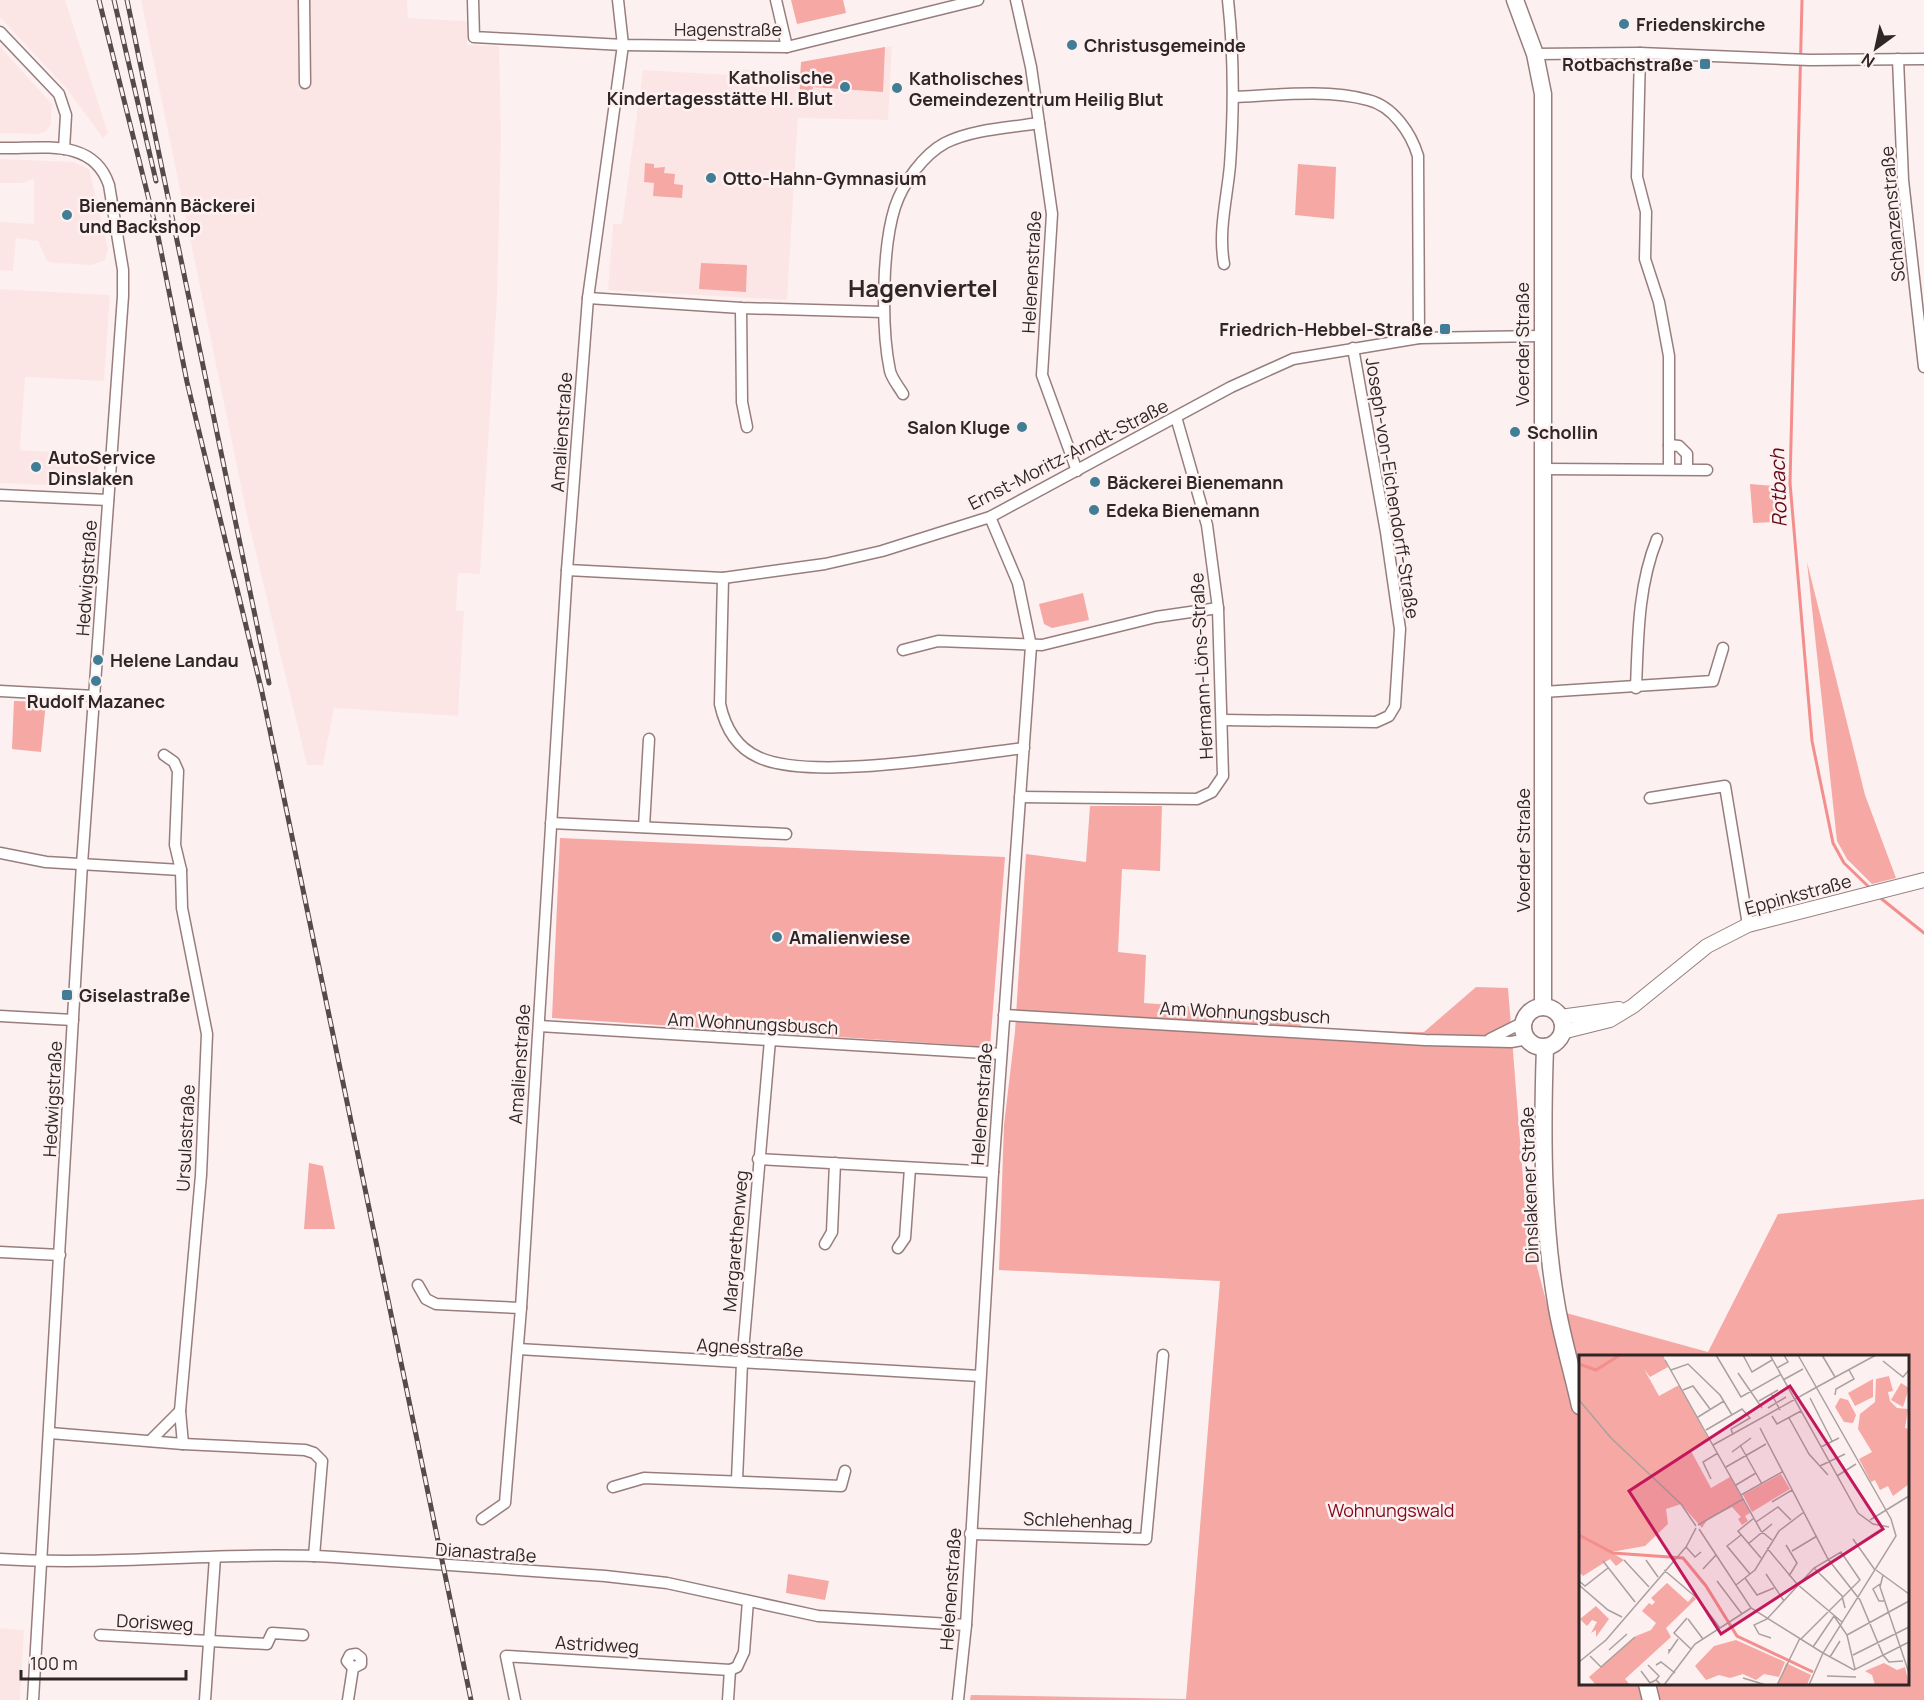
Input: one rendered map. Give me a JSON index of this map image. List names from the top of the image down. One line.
{"streets":{"main road":["Voerder Straße","Dinslakener Straße"],"street":["Hagenstraße","Schanzenstraße","Helenenstraße","Amalienstraße","Ernst-Moritz-Arndt-Straße","Joseph-von-Eichendorff-Straße","Hedwigstraße","Hermann-Löns-Straße","Eppinkstraße","Am Wohnungsbusch","Ursulastraße","Margarethenweg","Agnesstraße","Schlehenhag","Dianastraße","Dorisweg","Astridweg"]},"crossings":[["Hagenstraße","Amalienstraße"],["Helenenstraße","Ernst-Moritz-Arndt-Straße"],["Helenenstraße","Hermann-Löns-Straße"],["Helenenstraße","Am Wohnungsbusch"],["Helenenstraße","Agnesstraße"],["Helenenstraße","Schlehenhag"],["Helenenstraße","Dianastraße"],["Voerder Straße","Ernst-Moritz-Arndt-Straße"],["Voerder Straße","Eppinkstraße"],["Voerder Straße","Am Wohnungsbusch"],["Voerder Straße","Dinslakener Straße"],["Amalienstraße","Ernst-Moritz-Arndt-Straße"],["Amalienstraße","Am Wohnungsbusch"],["Amalienstraße","Agnesstraße"],["Ernst-Moritz-Arndt-Straße","Joseph-von-Eichendorff-Straße"],["Ernst-Moritz-Arndt-Straße","Hermann-Löns-Straße"],["Joseph-von-Eichendorff-Straße","Hermann-Löns-Straße"],["Hedwigstraße","Dianastraße"],["Eppinkstraße","Am Wohnungsbusch"],["Eppinkstraße","Dinslakener Straße"],["Am Wohnungsbusch","Dinslakener Straße"],["Am Wohnungsbusch","Margarethenweg"],["Margarethenweg","Agnesstraße"],["Dianastraße","Dorisweg"]],"districts":["Hagenviertel"],"water":["Rotbach"],"parks":["Wohnungswald"],"places":{"other":["Friedenskirche","Christusgemeinde","Katholische Kindertagesstätte Hl. Blut","Katholisches Gemeindezentrum Heilig Blut","Otto-Hahn-Gymnasium","Bienemann Bäckerei und Backshop","Salon Kluge","Schollin","AutoService Dinslaken","Bäckerei Bienemann","Edeka Bienemann","Helene Landau","Rudolf Mazanec","Amalienwiese"],"transit":["Rotbachstraße","Friedrich-Hebbel-Straße","Giselastraße"]},"scale_bar":"100 m","north":"bottom left"}
